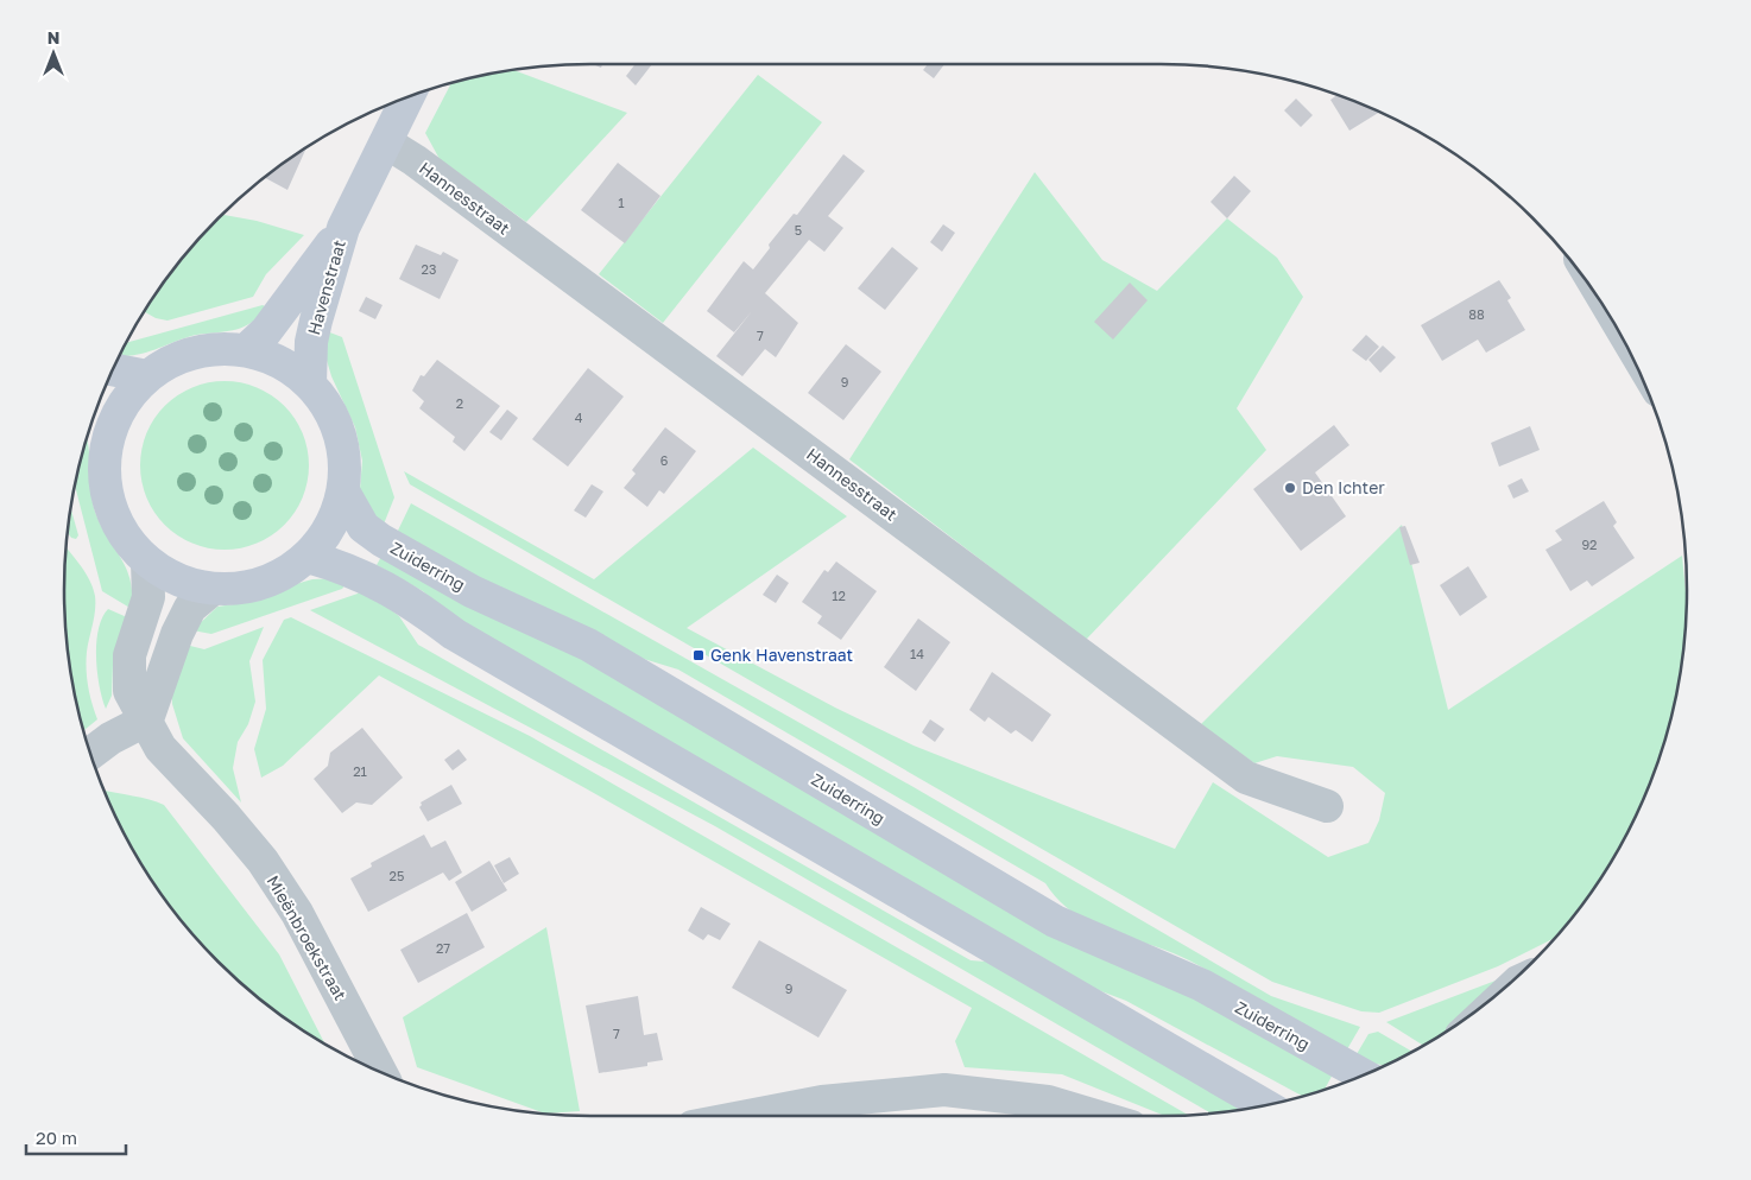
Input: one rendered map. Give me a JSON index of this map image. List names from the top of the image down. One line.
{"streets":{"main road":["Havenstraat","Zuiderring"],"street":["Hannesstraat","Mieënbroekstraat"]},"crossings":[["Hannesstraat","Havenstraat"]],"places":{"other":["Den Ichter"],"transit":["Genk Havenstraat"]},"house_numbers":["1","5","23","88","7","9","2","4","6","92","12","14","21","25","27","9","7"],"scale_bar":"20 m","north":"top"}
